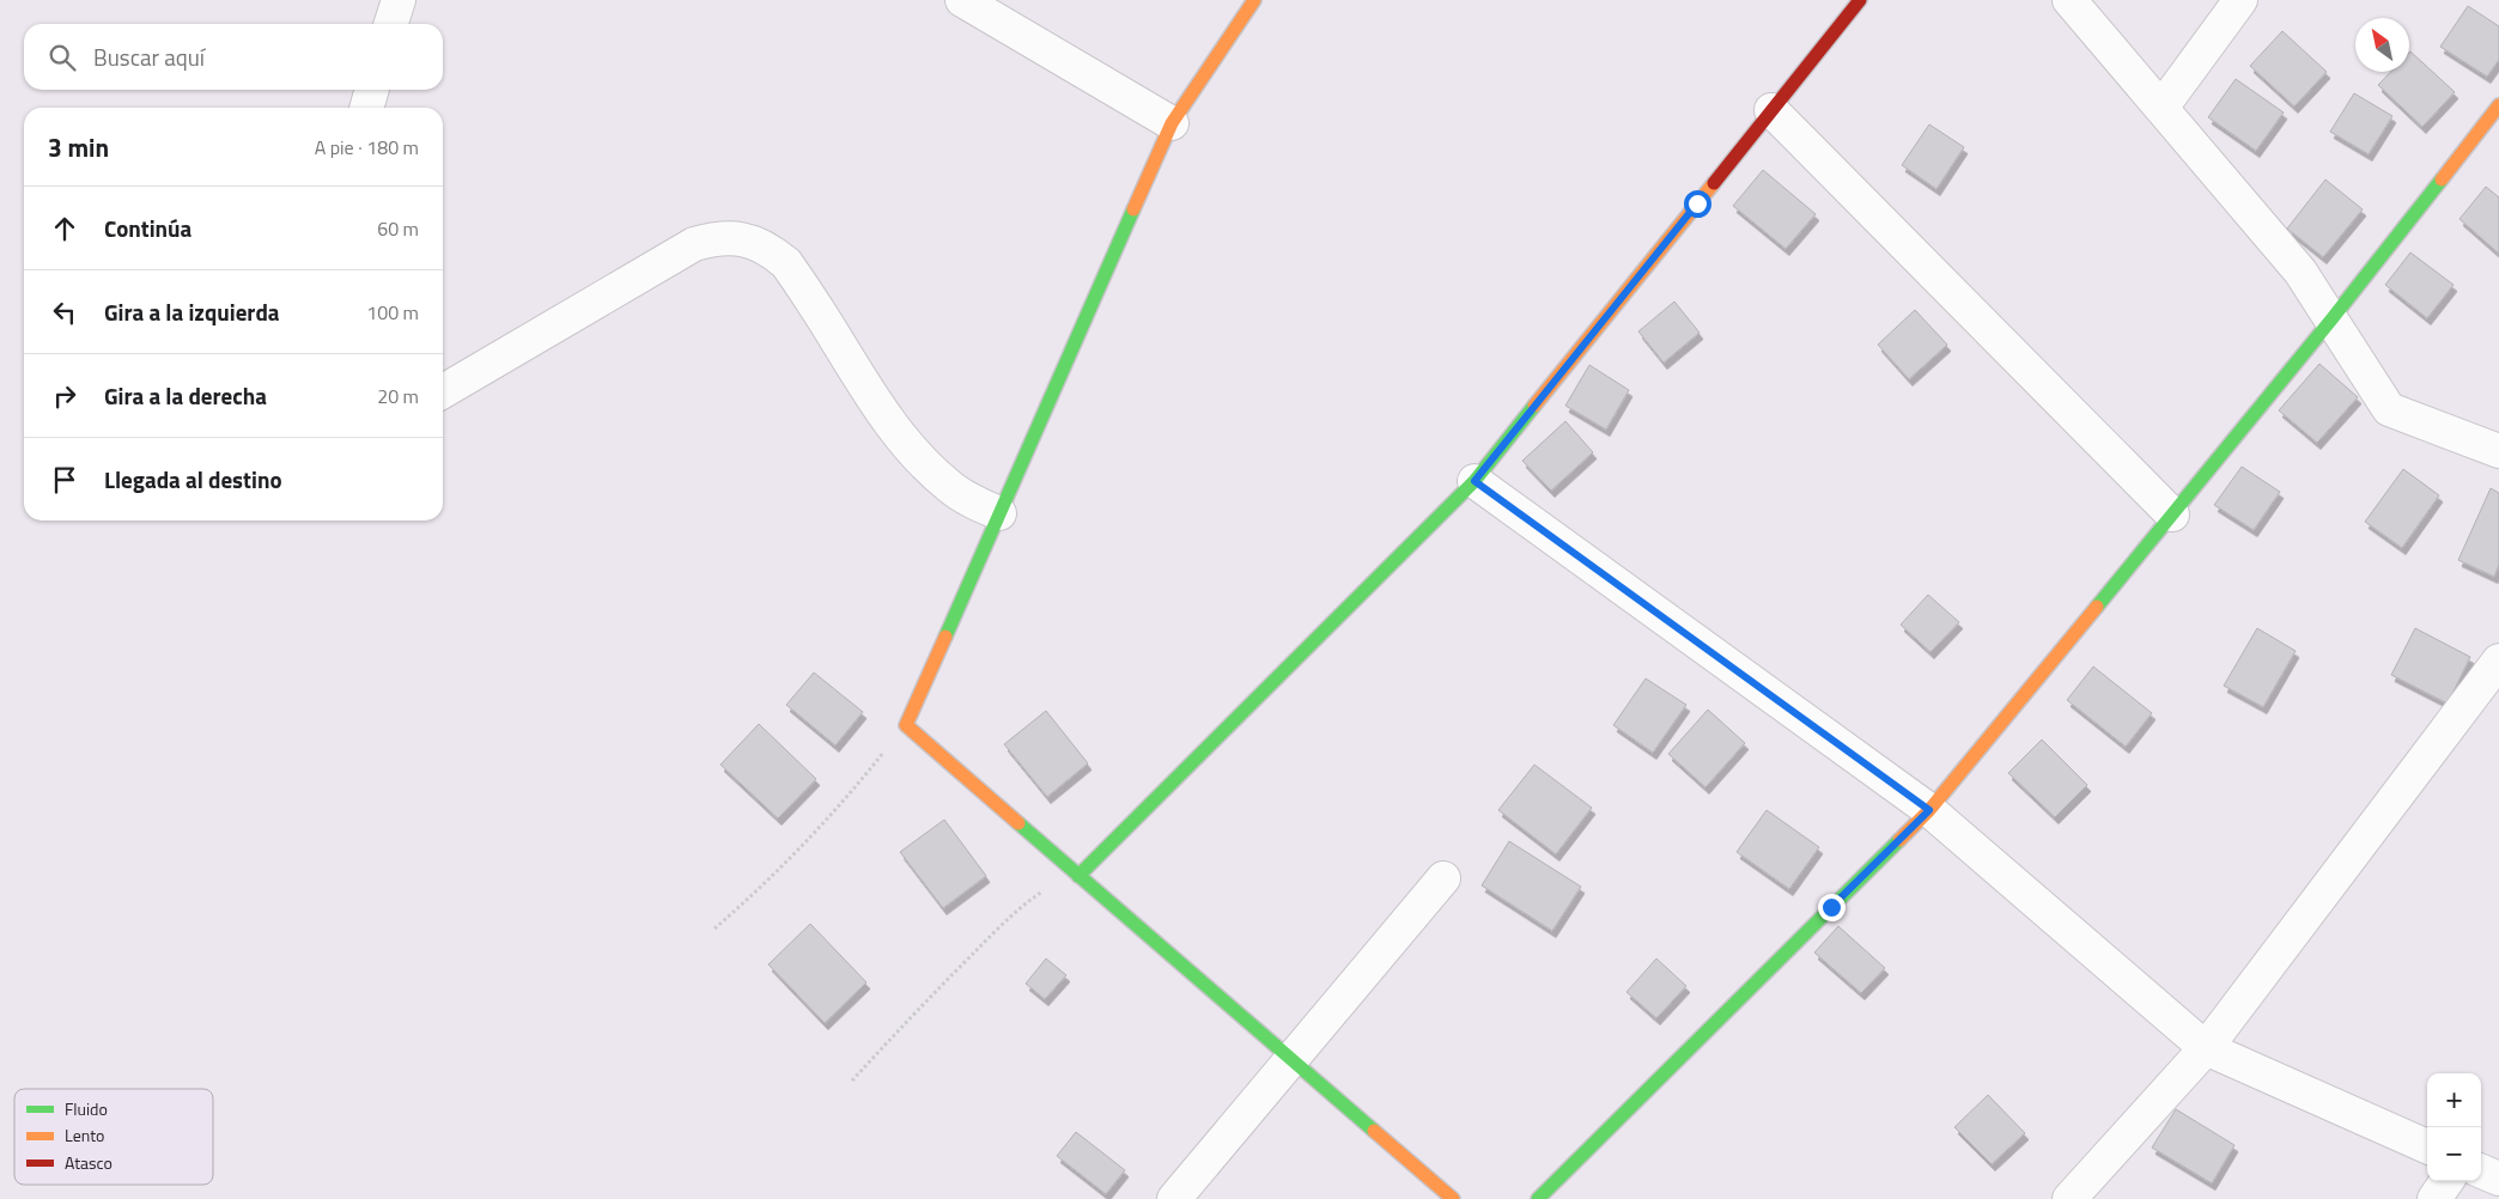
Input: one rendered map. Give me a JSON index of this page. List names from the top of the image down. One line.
{"legend":["Fluido","Lento","Atasco"],"north":"top left","page":{"search":"Buscar aquí","heading":["3 min","A pie · 180 m"],"list":[["Continúa","60 m"],["Gira a la izquierda","100 m"],["Gira a la derecha","20 m"],"Llegada al destino"],"map_buttons":["+","−"]}}
